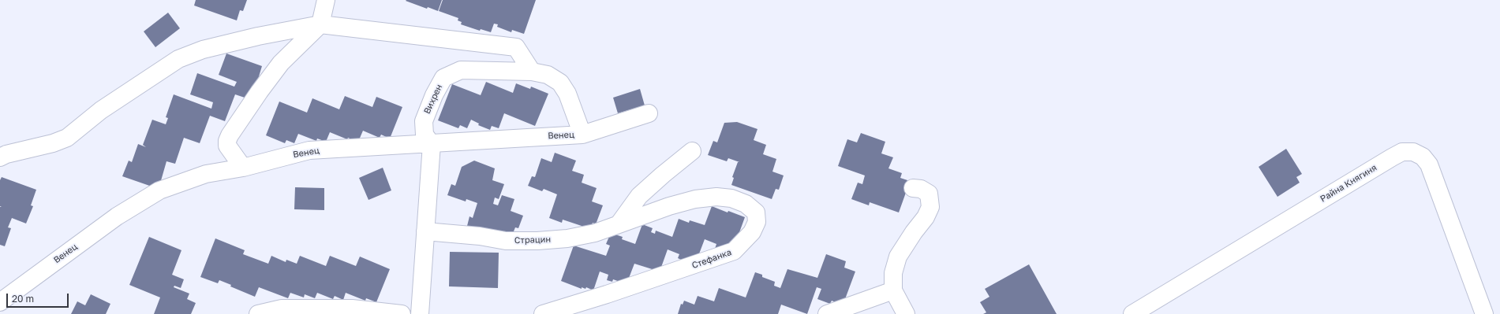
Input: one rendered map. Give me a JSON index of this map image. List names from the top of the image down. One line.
{"streets":{"street":["Вихрен","Венец","Райна Княгиня","Страцин","Стефанка"]},"crossings":[["Вихрен","Венец"],["Страцин","Стефанка"]],"scale_bar":"20 m"}
